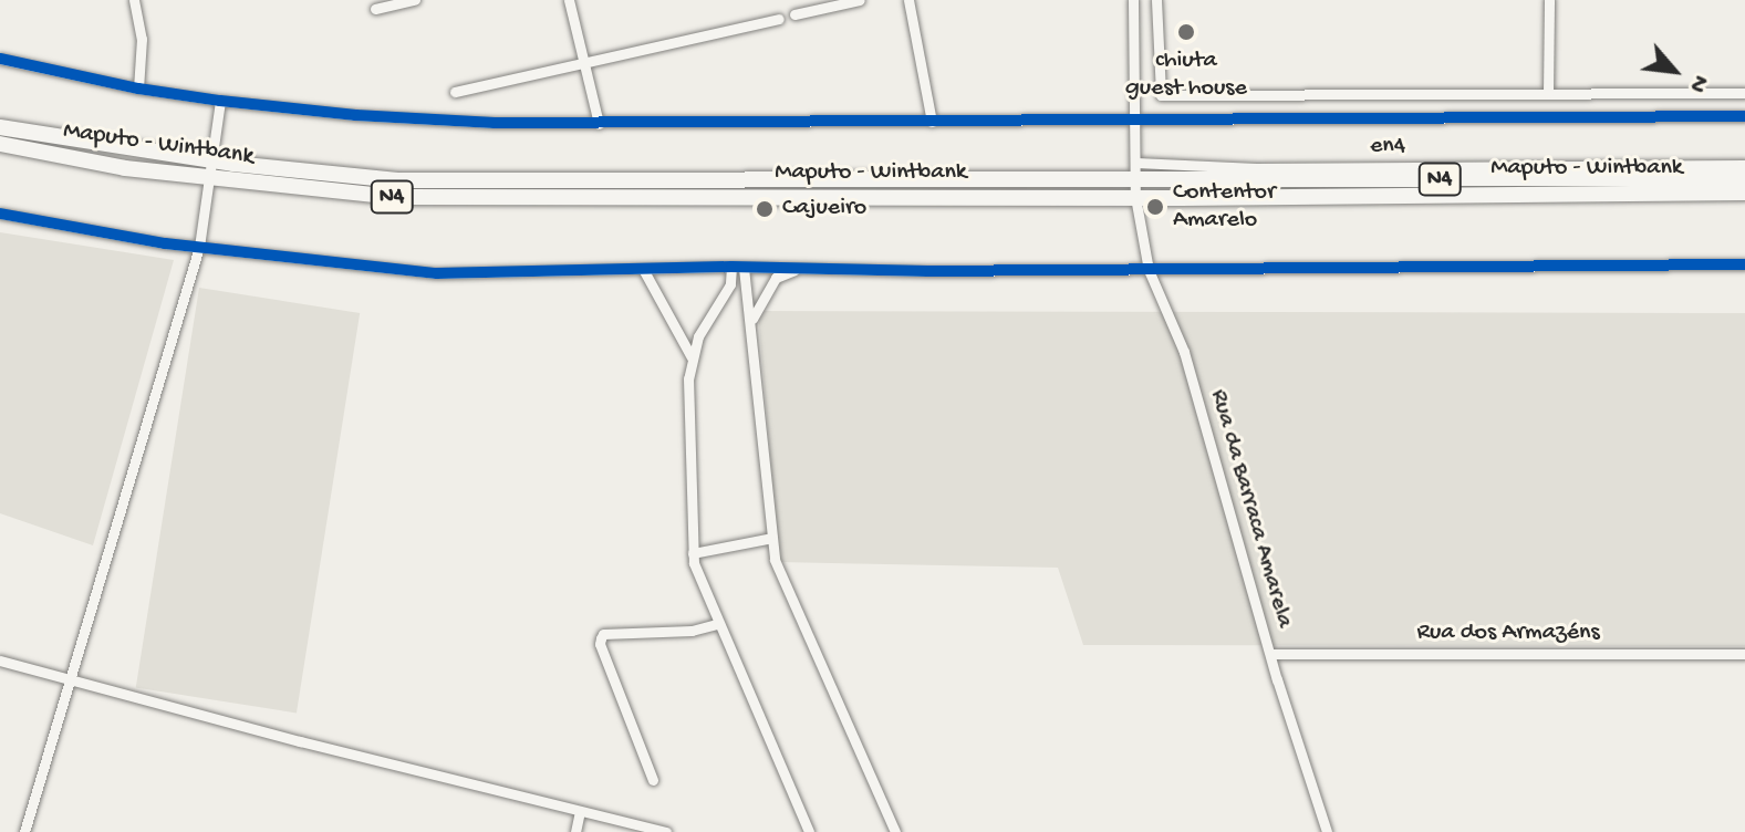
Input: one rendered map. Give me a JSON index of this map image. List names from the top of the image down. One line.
{"streets":{"highway":["Maputo - Wintbank","N4"],"street":["en4","Rua da Barraca Amarela","Rua dos Armazéns"]},"crossings":[["Maputo - Wintbank","Rua da Barraca Amarela"],["en4","Rua da Barraca Amarela"],["Rua da Barraca Amarela","Rua dos Armazéns"]],"places":["chiuta guest house","Contentor Amarelo","Cajueiro"],"north":"bottom right"}
